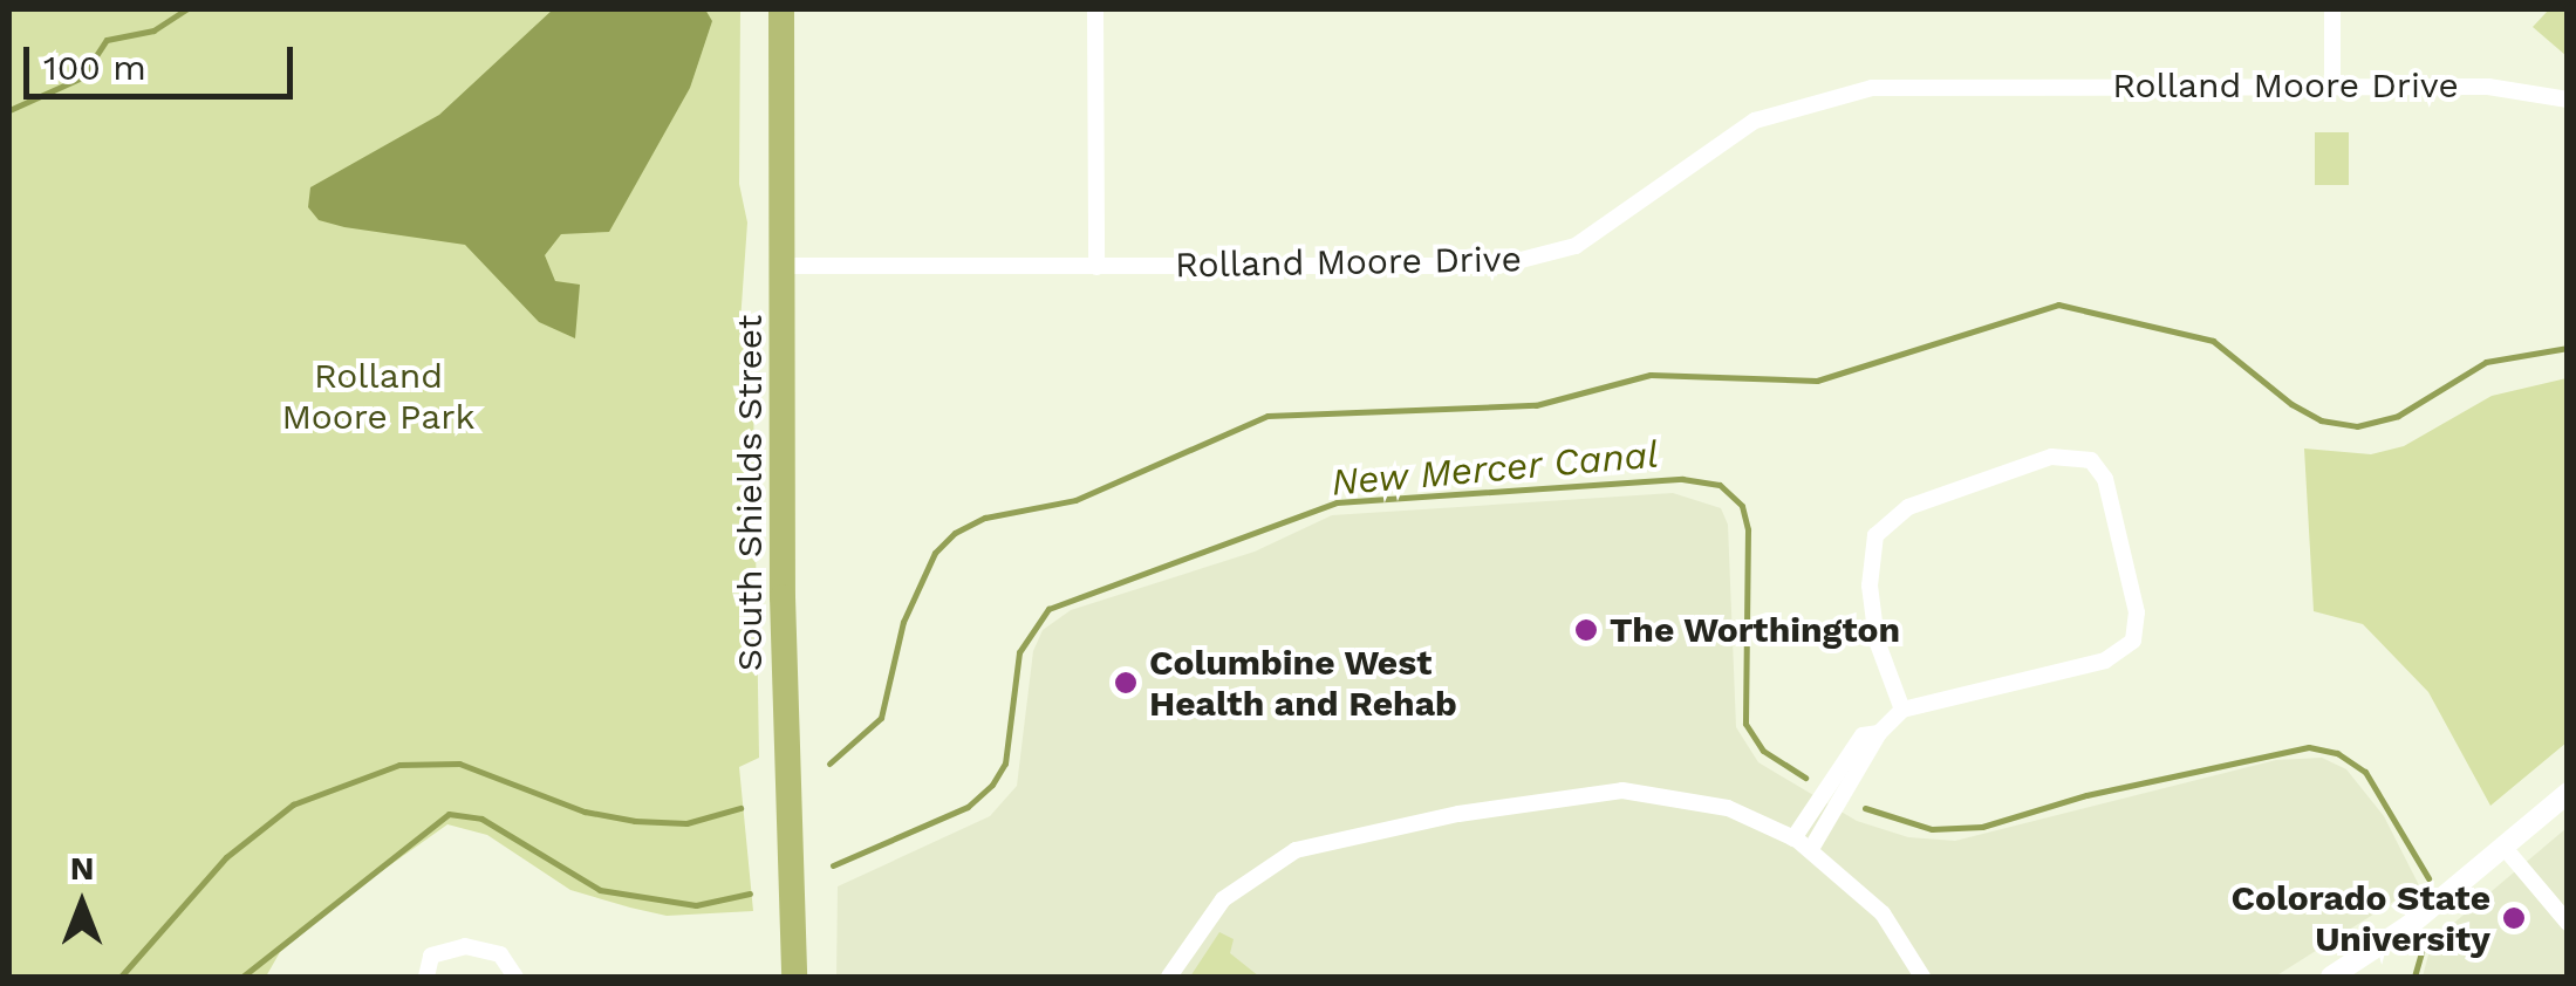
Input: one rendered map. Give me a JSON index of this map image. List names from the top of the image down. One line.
{"streets":{"main road":["South Shields Street"],"street":["Rolland Moore Drive"]},"crossings":[["Rolland Moore Drive","South Shields Street"]],"water":["New Mercer Canal"],"parks":["Rolland Moore Park"],"places":["The Worthington","Columbine West Health and Rehab","Colorado State University"],"scale_bar":"100 m","north":"top"}
